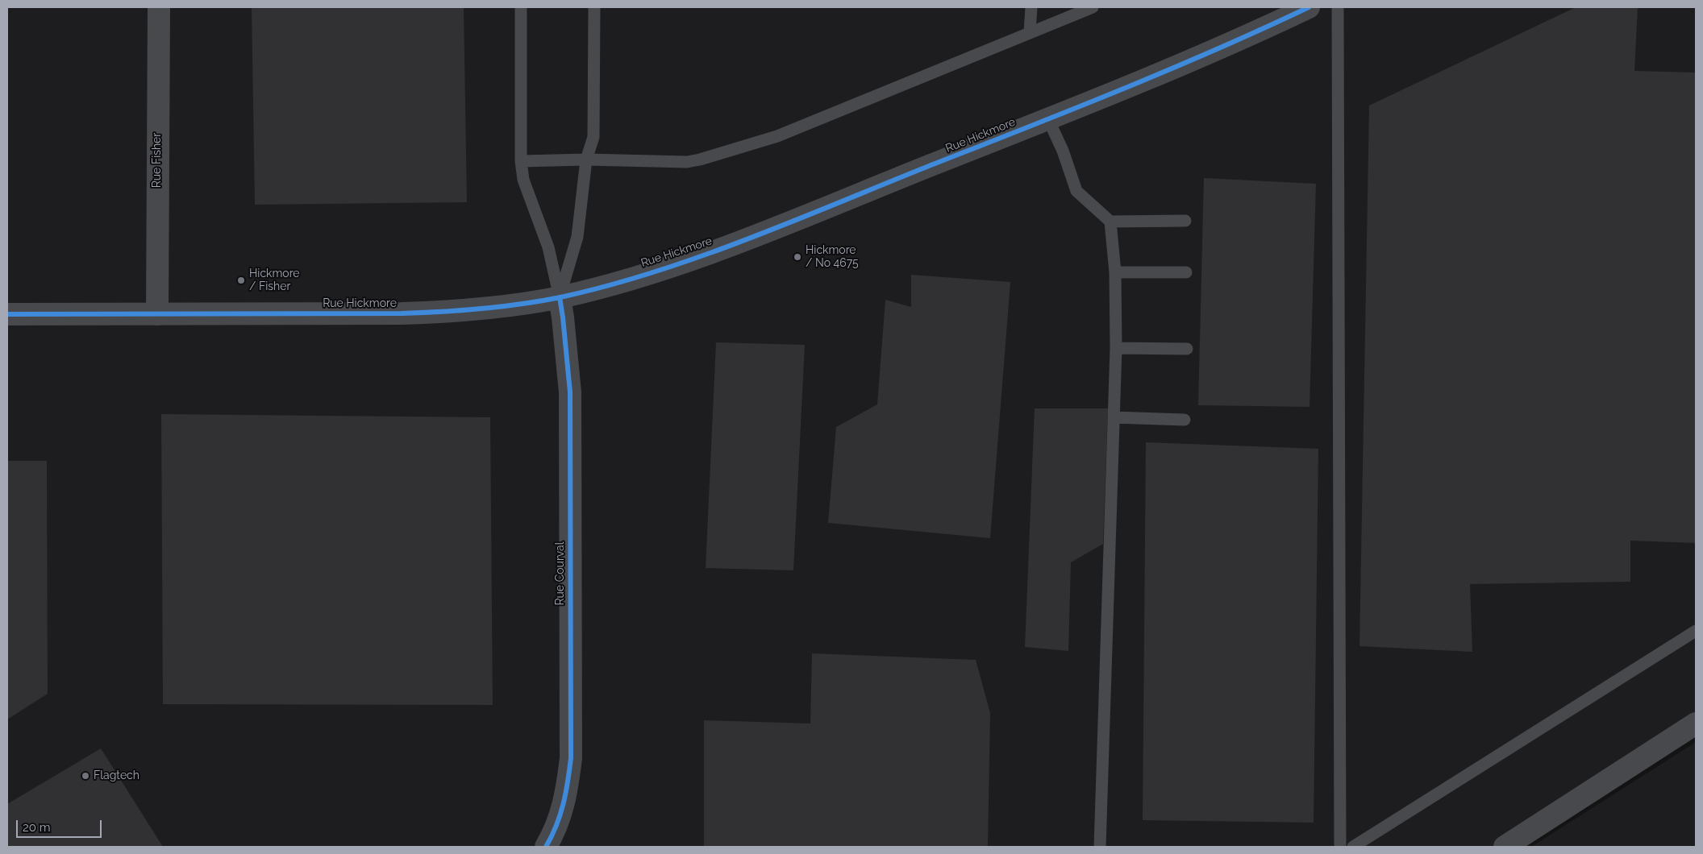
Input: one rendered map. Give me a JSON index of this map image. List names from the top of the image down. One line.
{"streets":{"street":["Rue Hickmore","Rue Fisher","Rue Courval"]},"crossings":[["Rue Hickmore","Rue Fisher"],["Rue Hickmore","Rue Courval"]],"places":["Hickmore / No 4675","Hickmore / Fisher","Flagtech"],"scale_bar":"20 m"}
